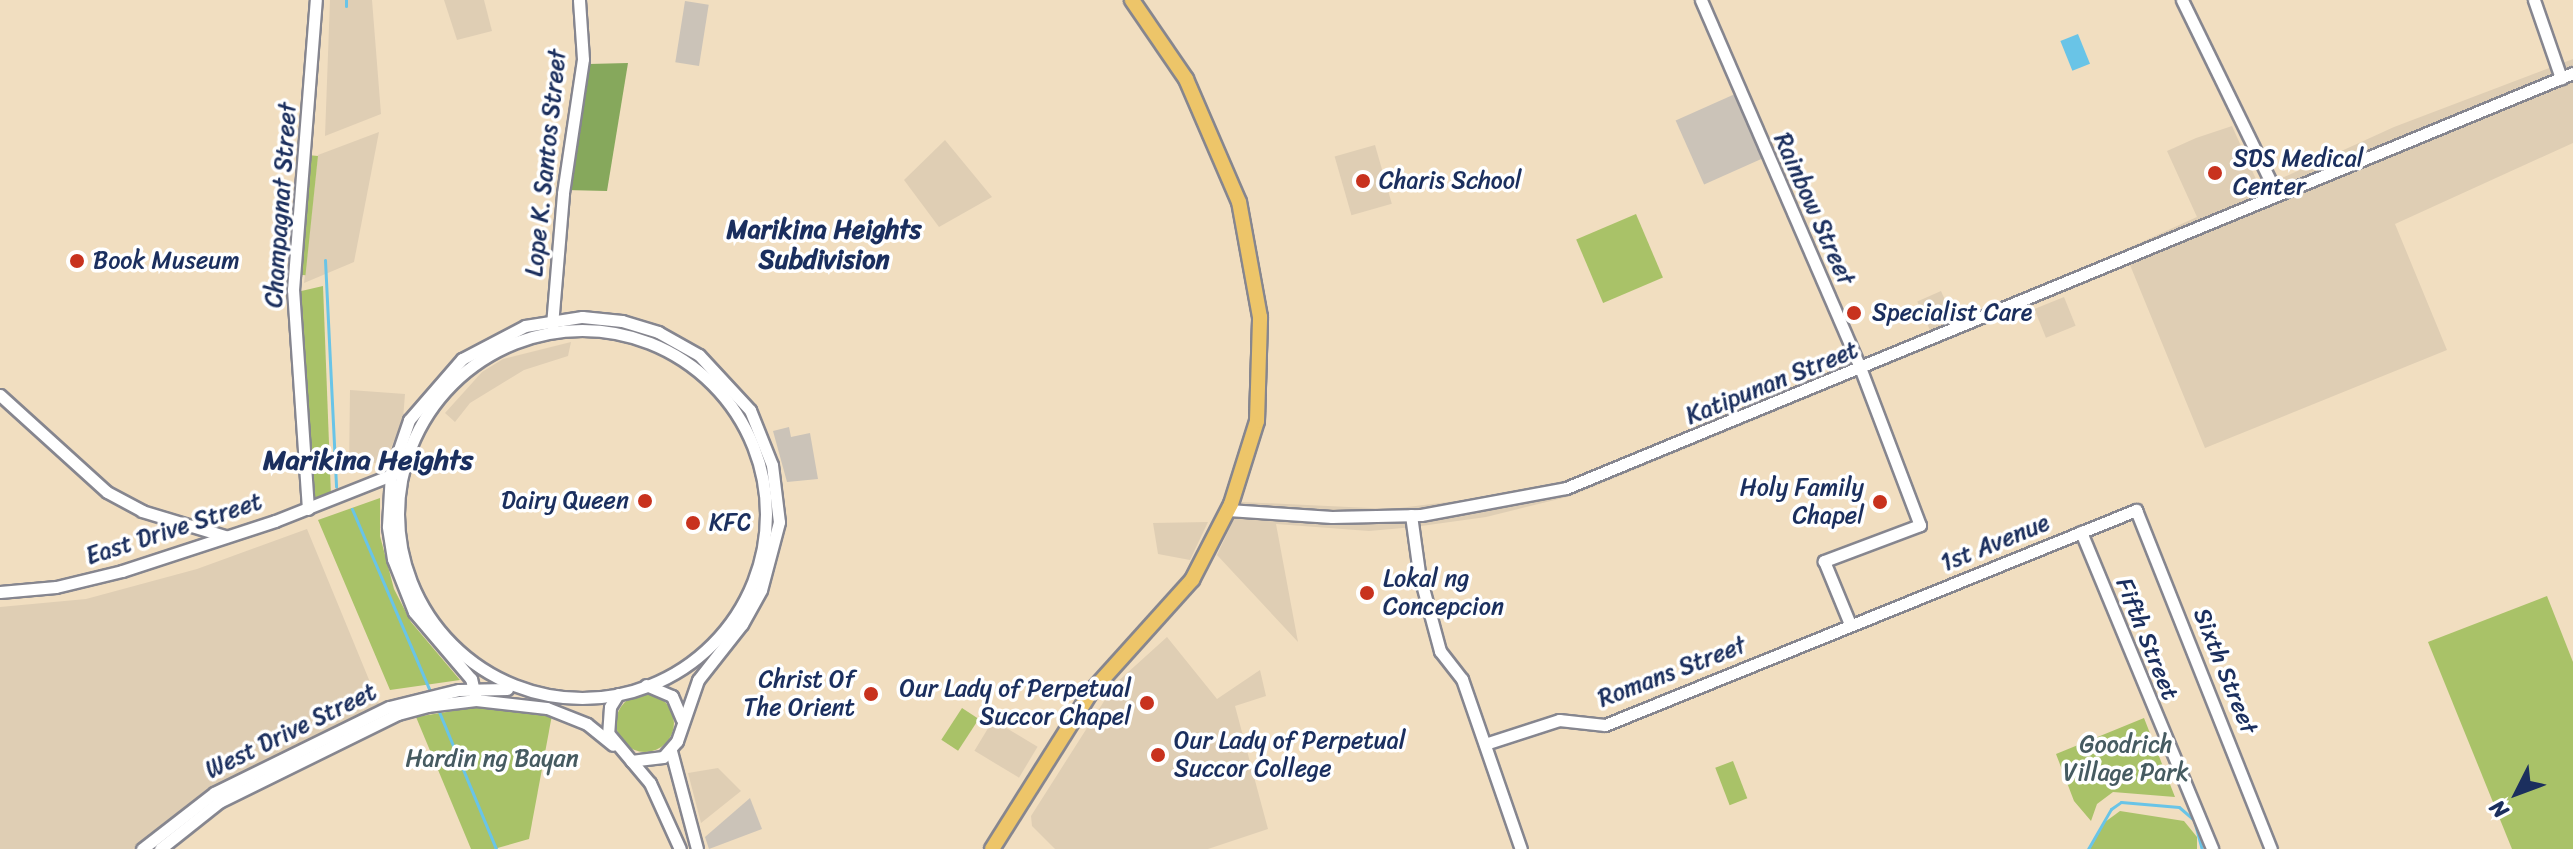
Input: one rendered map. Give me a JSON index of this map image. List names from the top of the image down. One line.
{"streets":{"street":["Lope K. Santos Street","Champagnat Street","Rainbow Street","Katipunan Street","East Drive Street","1st Avenue","Fifth Street","Sixth Street","Romans Street","West Drive Street"]},"crossings":[["Champagnat Street","East Drive Street"],["Rainbow Street","Katipunan Street"],["Rainbow Street","Romans Street"],["1st Avenue","Fifth Street"],["1st Avenue","Sixth Street"],["1st Avenue","Romans Street"]],"districts":["Marikina Heights Subdivision","Marikina Heights"],"parks":["Goodrich Village Park","Hardin ng Bayan"],"places":["SDS Medical Center","Charis School","Book Museum","Specialist Care","Dairy Queen","Holy Family Chapel","KFC","Lokal ng Concepcion","Christ Of The Orient","Our Lady of Perpetual Succor Chapel","Our Lady of Perpetual Succor College"],"north":"bottom left"}
